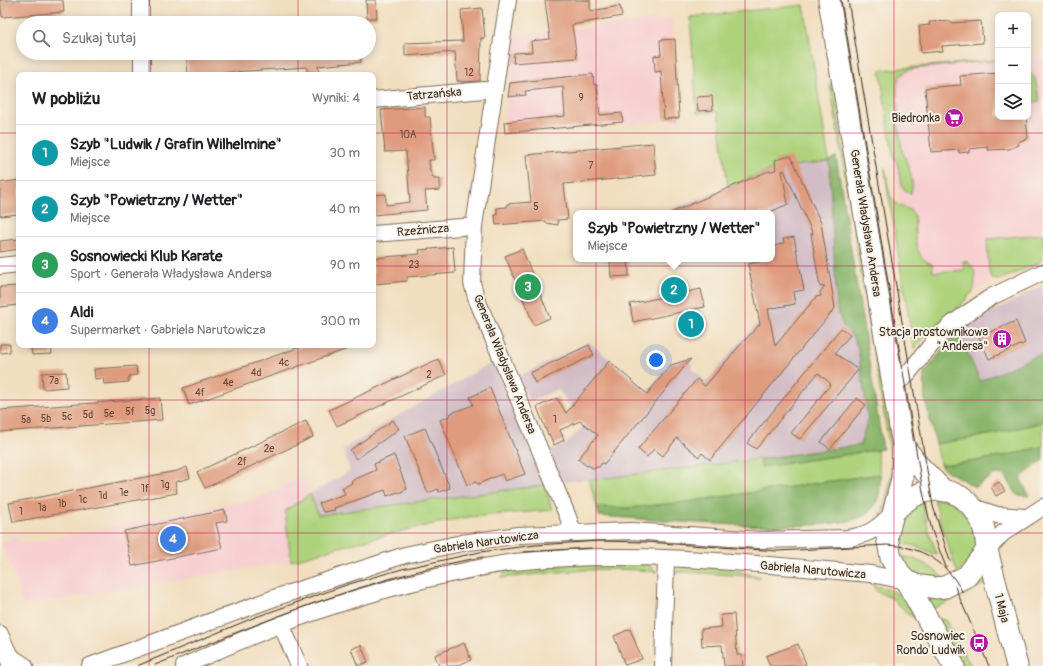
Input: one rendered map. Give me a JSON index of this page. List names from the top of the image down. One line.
{"streets":{"main road":["Generała Władysława Andersa","1 Maja"],"street":["Tatrzańska","Rzeźnicza","Gabriela Narutowicza"]},"crossings":[["Tatrzańska","Generała Władysława Andersa"],["Generała Władysława Andersa","Rzeźnicza"],["Generała Władysława Andersa","Gabriela Narutowicza"],["Generała Władysława Andersa","1 Maja"],["Gabriela Narutowicza","1 Maja"]],"places":{"supermarket":["Biedronka"],"building":["Stacja prostownikowa \"Andersa\""],"bus stop":["Sosnowiec Rondo Ludwik"]},"house_numbers":["12","9","10A","7","5","23","4c","4d","2","7a","4e","4f","5g","5f","5e","5d","5c","5b","5a","1","2e","2f","1g","1f","1e","1d","1c","1b","1a","1"],"page":{"map_buttons":["+","−"],"search":"Szukaj tutaj","heading":["W pobliżu","Wyniki: 4"],"list":[{"mark":"1","name":"Szyb \"Ludwik / Grafin Wilhelmine\"","note":"Miejsce","value":"30 m"},{"mark":"2","name":"Szyb \"Powietrzny / Wetter\"","note":"Miejsce","value":"40 m"},{"mark":"3","name":"Sosnowiecki Klub Karate","note":"Sport · Generała Władysława Andersa","value":"90 m"},{"mark":"4","name":"Aldi","note":"Supermarket · Gabriela Narutowicza","value":"300 m"}],"popup":["Szyb \"Powietrzny / Wetter\"","Miejsce"],"pins":["3","2","1","4"]}}
